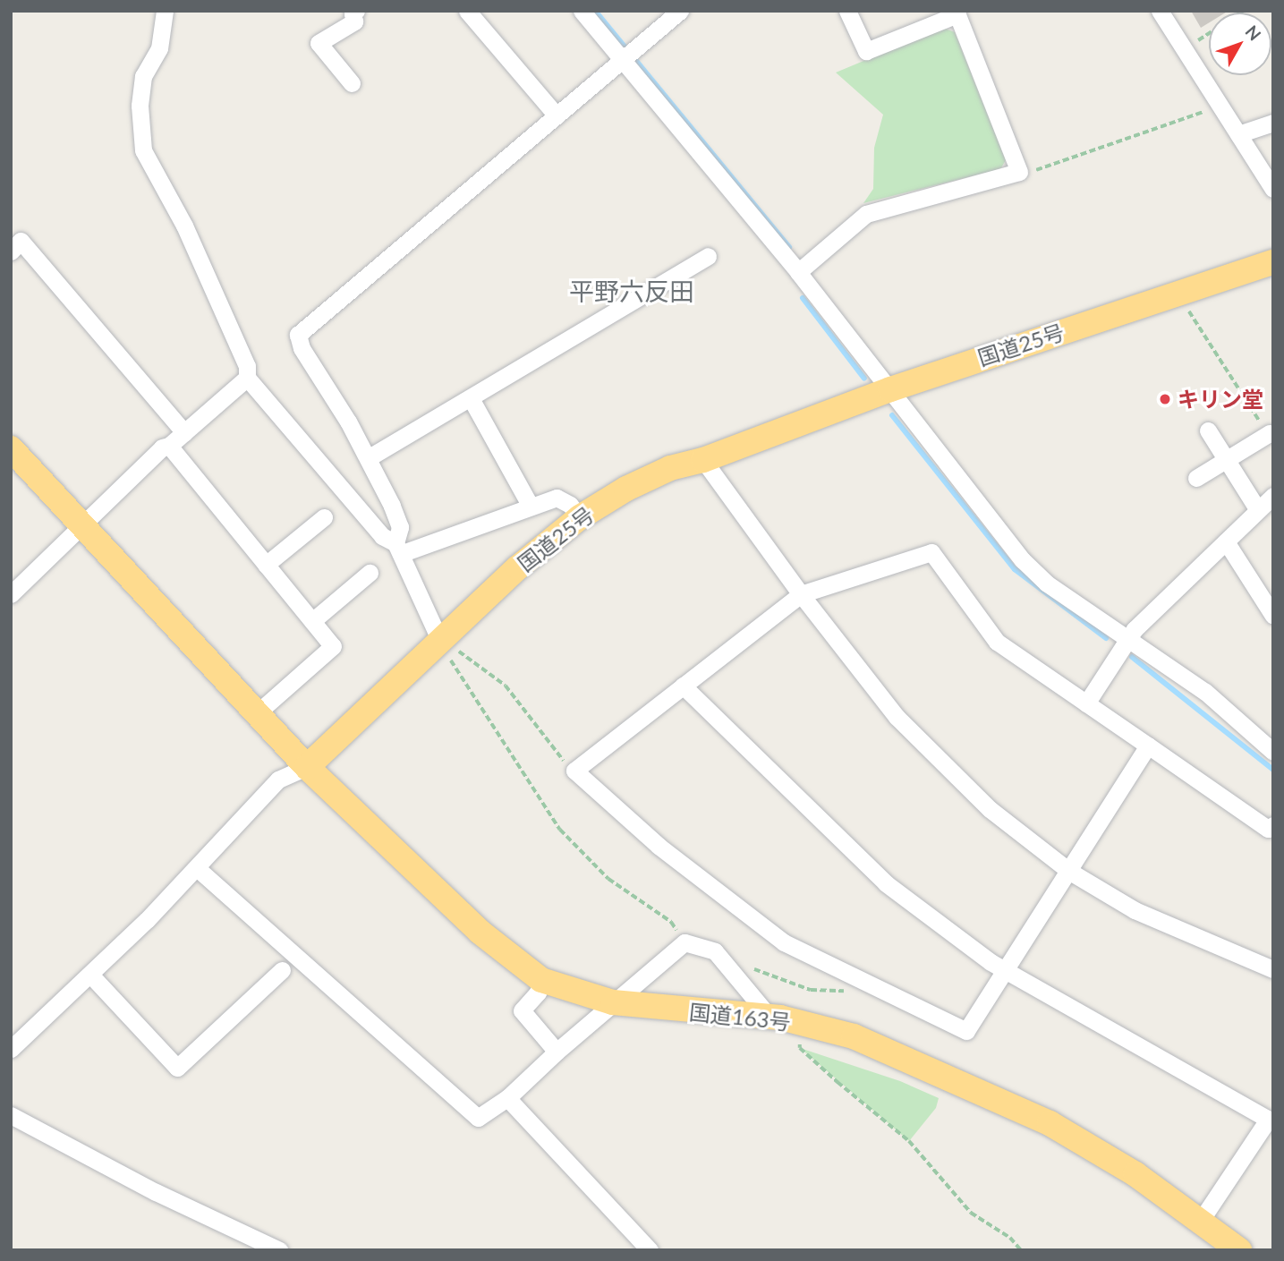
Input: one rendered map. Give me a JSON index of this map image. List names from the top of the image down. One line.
{"streets":{"highway":["国道25号","国道163号"]},"crossings":[["国道25号","国道163号"]],"districts":["平野六反田"],"places":["キリン堂"],"north":"top right"}
